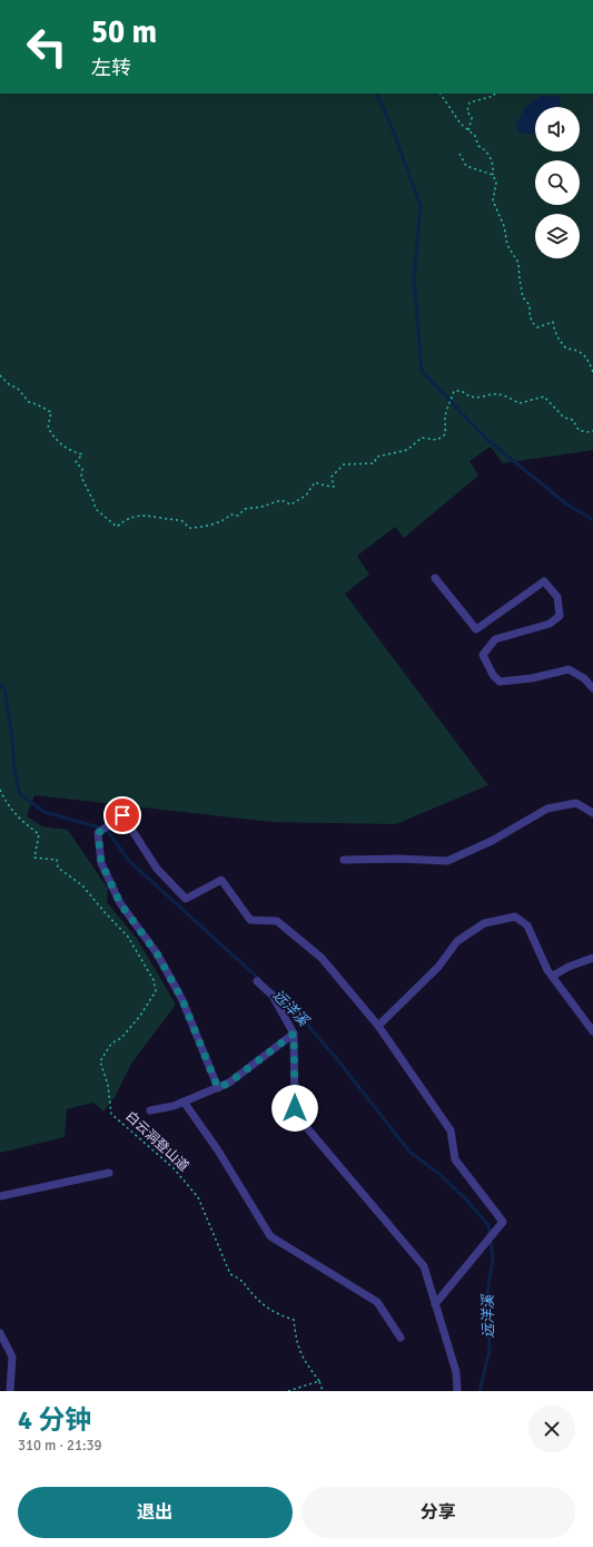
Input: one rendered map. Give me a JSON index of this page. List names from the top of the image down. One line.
{"streets":{"path":["白云洞登山道"]},"water":["远洋溪"],"page":{"turn":["50 m","左转"],"heading":["4 分钟","310 m · 21:39"],"buttons":["退出","分享"]}}
